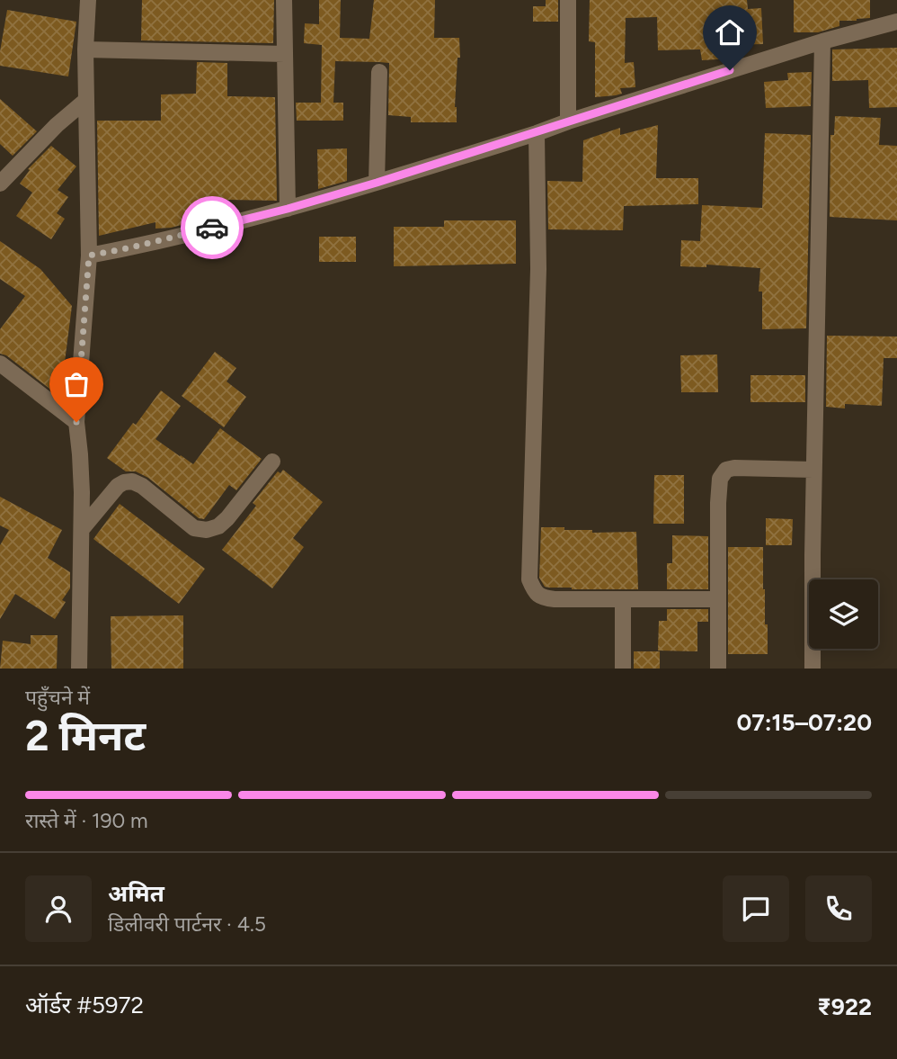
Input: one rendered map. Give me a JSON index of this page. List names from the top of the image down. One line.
{"page":{"heading":["2 मिनट","पहुँचने में","07:15–07:20"],"panel":["अमित","डिलीवरी पार्टनर · 4.5","ऑर्डर #5972","₹922"],"bar":"रास्ते में · 190 m"}}
